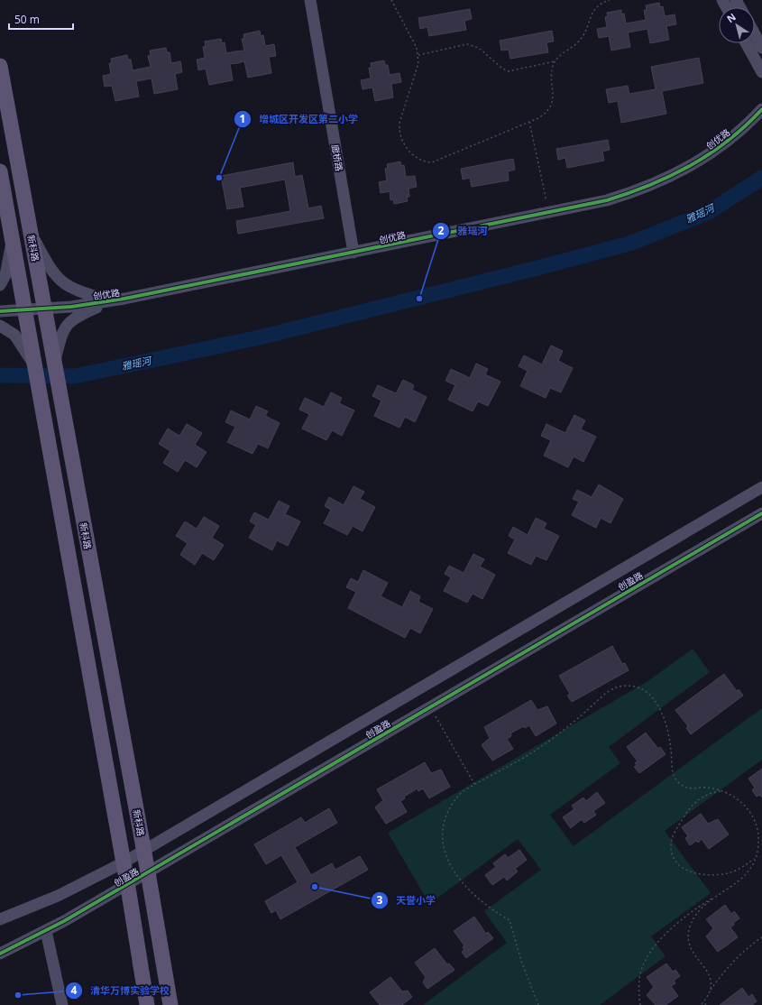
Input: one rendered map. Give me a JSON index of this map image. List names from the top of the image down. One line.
{"streets":{"main road":["新科路"],"street":["创优路","廊桥路","创盈路"]},"crossings":[["创优路","廊桥路"],["创优路","新科路"],["新科路","创盈路"]],"water":["雅瑶河"],"places":["增城区开发区第二小学","雅瑶河","天誉小学","清华万博实验学校"],"scale_bar":"50 m","north":"top left"}
